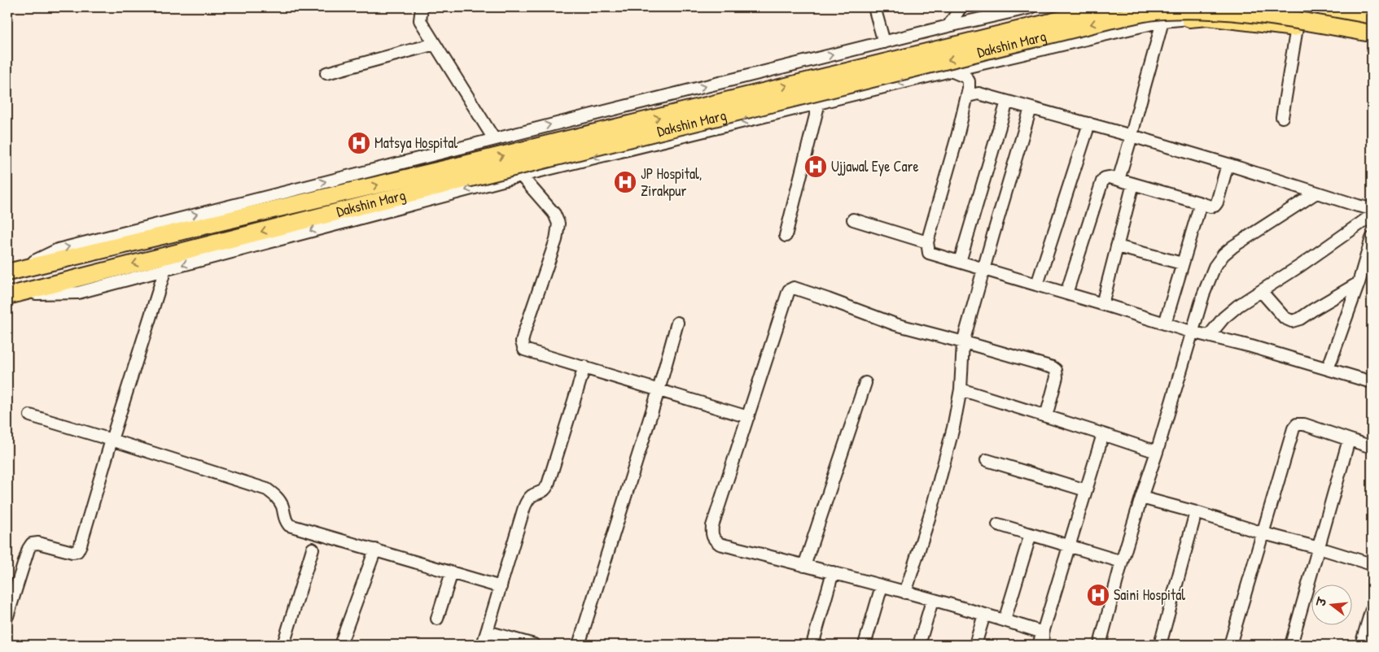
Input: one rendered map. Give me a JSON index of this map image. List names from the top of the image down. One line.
{"streets":{"highway":["Dakshin Marg"]},"places":{"hospital":["Matsya Hospital","Ujjawal Eye Care","JP Hospital, Zirakpur","Saini Hospital"]},"north":"left"}
